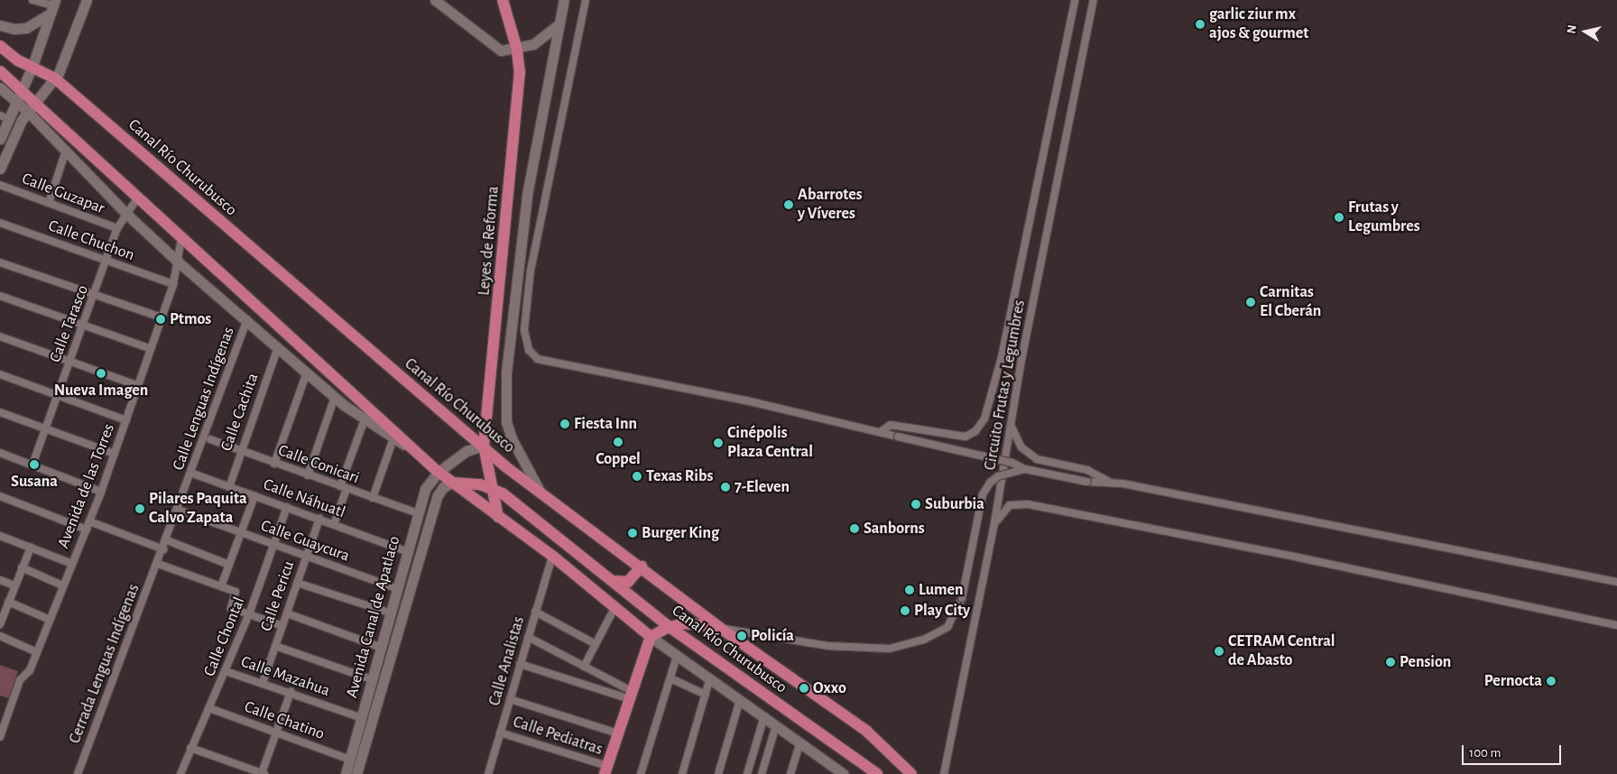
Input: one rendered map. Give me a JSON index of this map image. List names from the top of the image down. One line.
{"streets":{"main road":["Canal Río Churubusco","Leyes de Reforma"],"street":["Calle Guzapar","Calle Chuchon","Calle Tarasco","Circuito Frutas y Legumbres","Calle Lenguas Indígenas","Calle Cachita","Calle Conicari","Avenida de las Torres","Calle Náhuatl","Calle Guaycura","Calle Pericu","Avenida Canal de Apatlaco","Calle Chontal","Calle Analistas","Cerrada Lenguas Indígenas","Calle Mazahua","Calle Chatino","Calle Pediatras"]},"crossings":[["Canal Río Churubusco","Leyes de Reforma"],["Canal Río Churubusco","Avenida Canal de Apatlaco"],["Calle Guzapar","Calle Tarasco"],["Calle Chuchon","Calle Tarasco"],["Calle Chuchon","Avenida de las Torres"],["Leyes de Reforma","Avenida Canal de Apatlaco"],["Calle Lenguas Indígenas","Calle Náhuatl"],["Calle Lenguas Indígenas","Calle Guaycura"],["Calle Lenguas Indígenas","Cerrada Lenguas Indígenas"],["Calle Cachita","Calle Conicari"],["Calle Cachita","Calle Náhuatl"],["Calle Conicari","Avenida Canal de Apatlaco"],["Calle Náhuatl","Calle Pericu"],["Calle Náhuatl","Avenida Canal de Apatlaco"],["Calle Náhuatl","Calle Chontal"],["Calle Guaycura","Calle Pericu"],["Calle Guaycura","Avenida Canal de Apatlaco"],["Calle Guaycura","Calle Chontal"],["Calle Pericu","Calle Mazahua"],["Avenida Canal de Apatlaco","Calle Mazahua"],["Avenida Canal de Apatlaco","Calle Chatino"],["Calle Chontal","Calle Mazahua"],["Calle Chontal","Calle Chatino"],["Calle Analistas","Calle Pediatras"]],"places":["garlic ziur mx ajos & gourmet","Abarrotes y Víveres","Frutas y Legumbres","Carnitas El Cberán","Ptmos","Nueva Imagen","Fiesta Inn","Coppel","Cinépolis Plaza Central","Susana","Texas Ribs","7-Eleven","Suburbia","Pilares Paquita Calvo Zapata","Sanborns","Burger King","Lumen","Play City","Policía","CETRAM Central de Abasto","Pension","Pernocta","Oxxo"],"scale_bar":"100 m","north":"left"}
